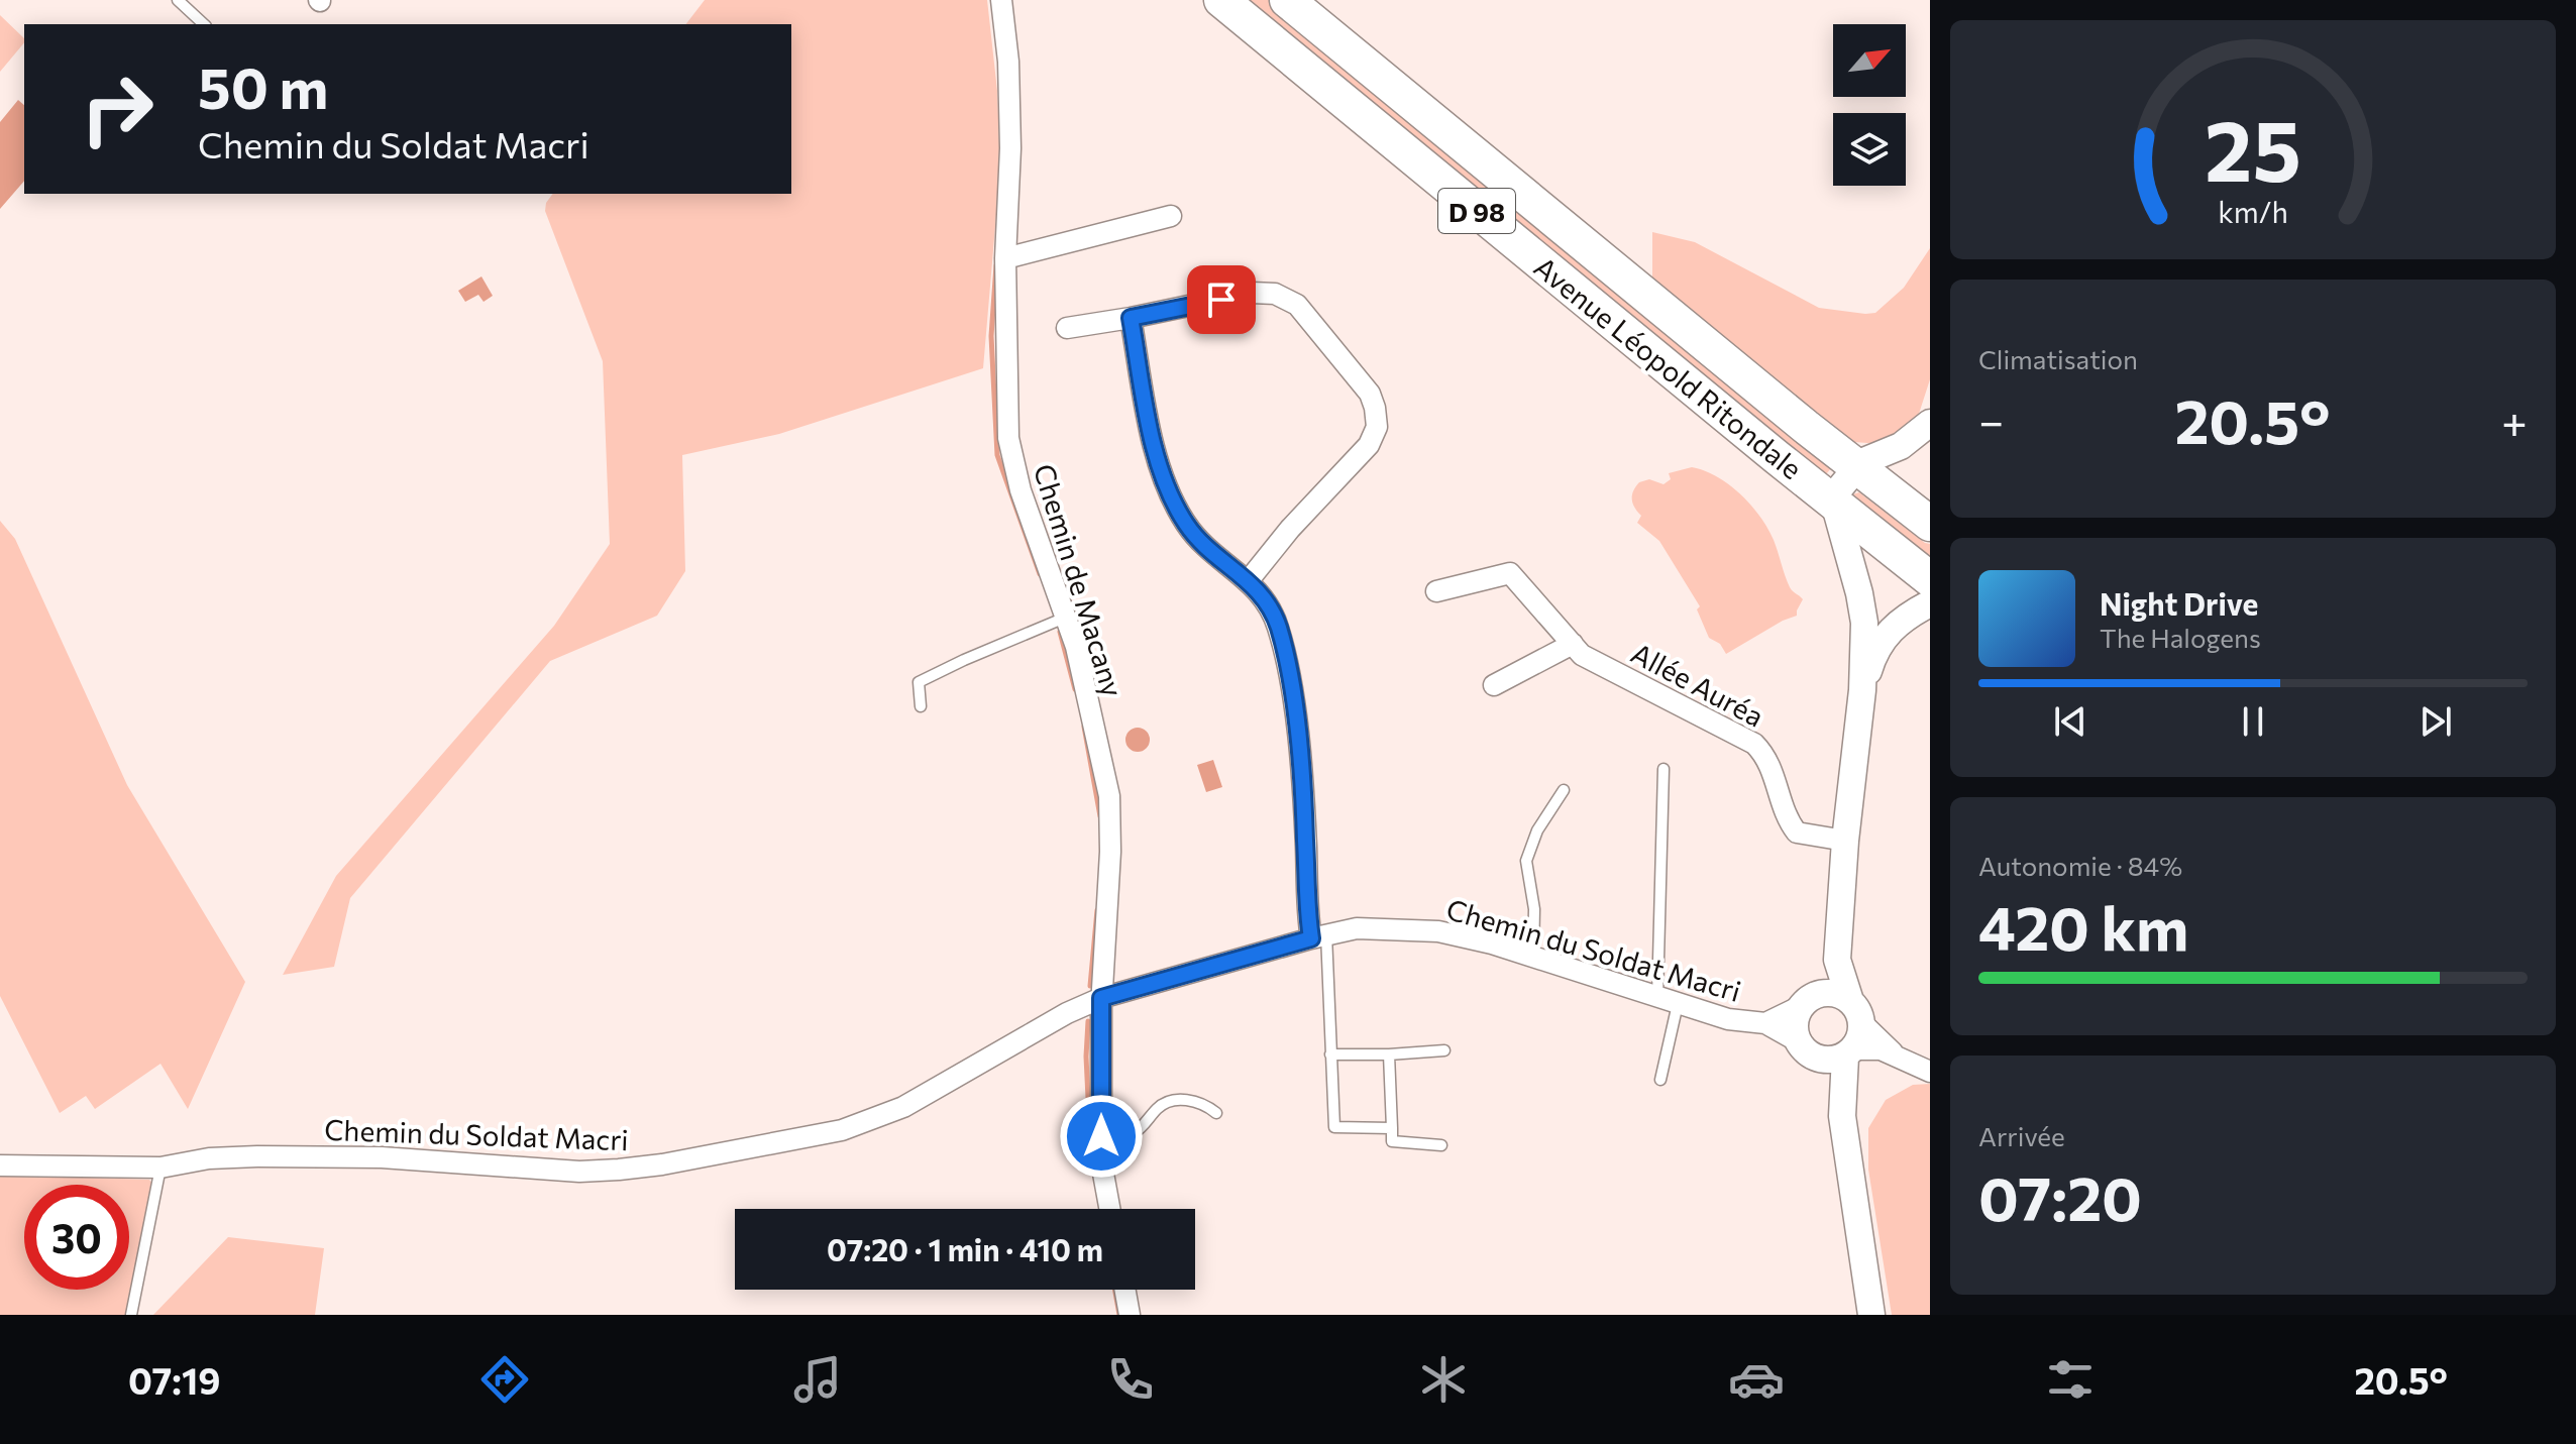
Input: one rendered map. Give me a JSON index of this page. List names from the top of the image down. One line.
{"streets":{"highway":["D 98","Avenue Léopold Ritondale"],"street":["Chemin de Macany","Allée Auréa","Chemin du Soldat Macri"]},"crossings":[["Chemin de Macany","Chemin du Soldat Macri"]],"north":"top right","page":{"turn":["50 m","Chemin du Soldat Macri"],"tile":["Climatisation",["Autonomie · 84%","420 km"],["Arrivée","07:20"]],"heat":["−","20.5°","+"],"song":["Night Drive","The Halogens"],"limit":"30","trip":"07:20 · 1 min · 410 m","tabs":["07:19","20.5°"],"gauge":["25","km/h"]}}
